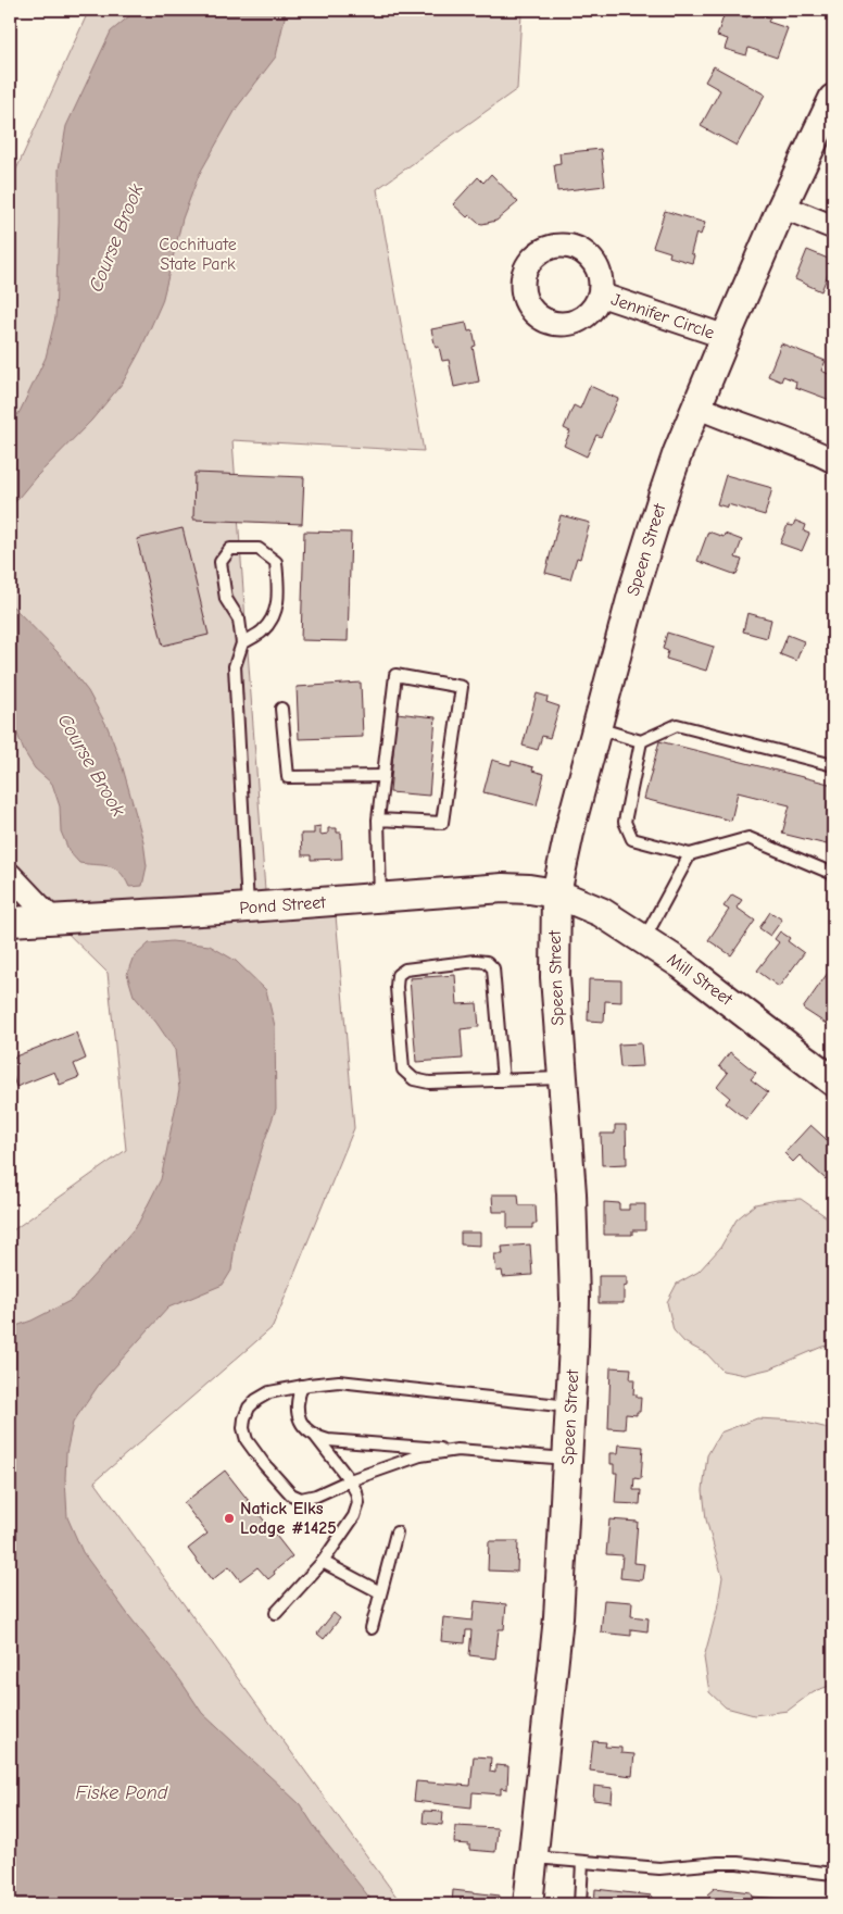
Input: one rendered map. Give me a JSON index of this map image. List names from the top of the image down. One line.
{"streets":{"street":["Jennifer Circle","Speen Street","Pond Street","Mill Street"]},"crossings":[["Jennifer Circle","Speen Street"],["Speen Street","Pond Street"],["Speen Street","Mill Street"],["Pond Street","Mill Street"]],"water":["Course Brook","Fiske Pond"],"parks":["Cochituate State Park"],"places":["Natick Elks Lodge #1425"]}
